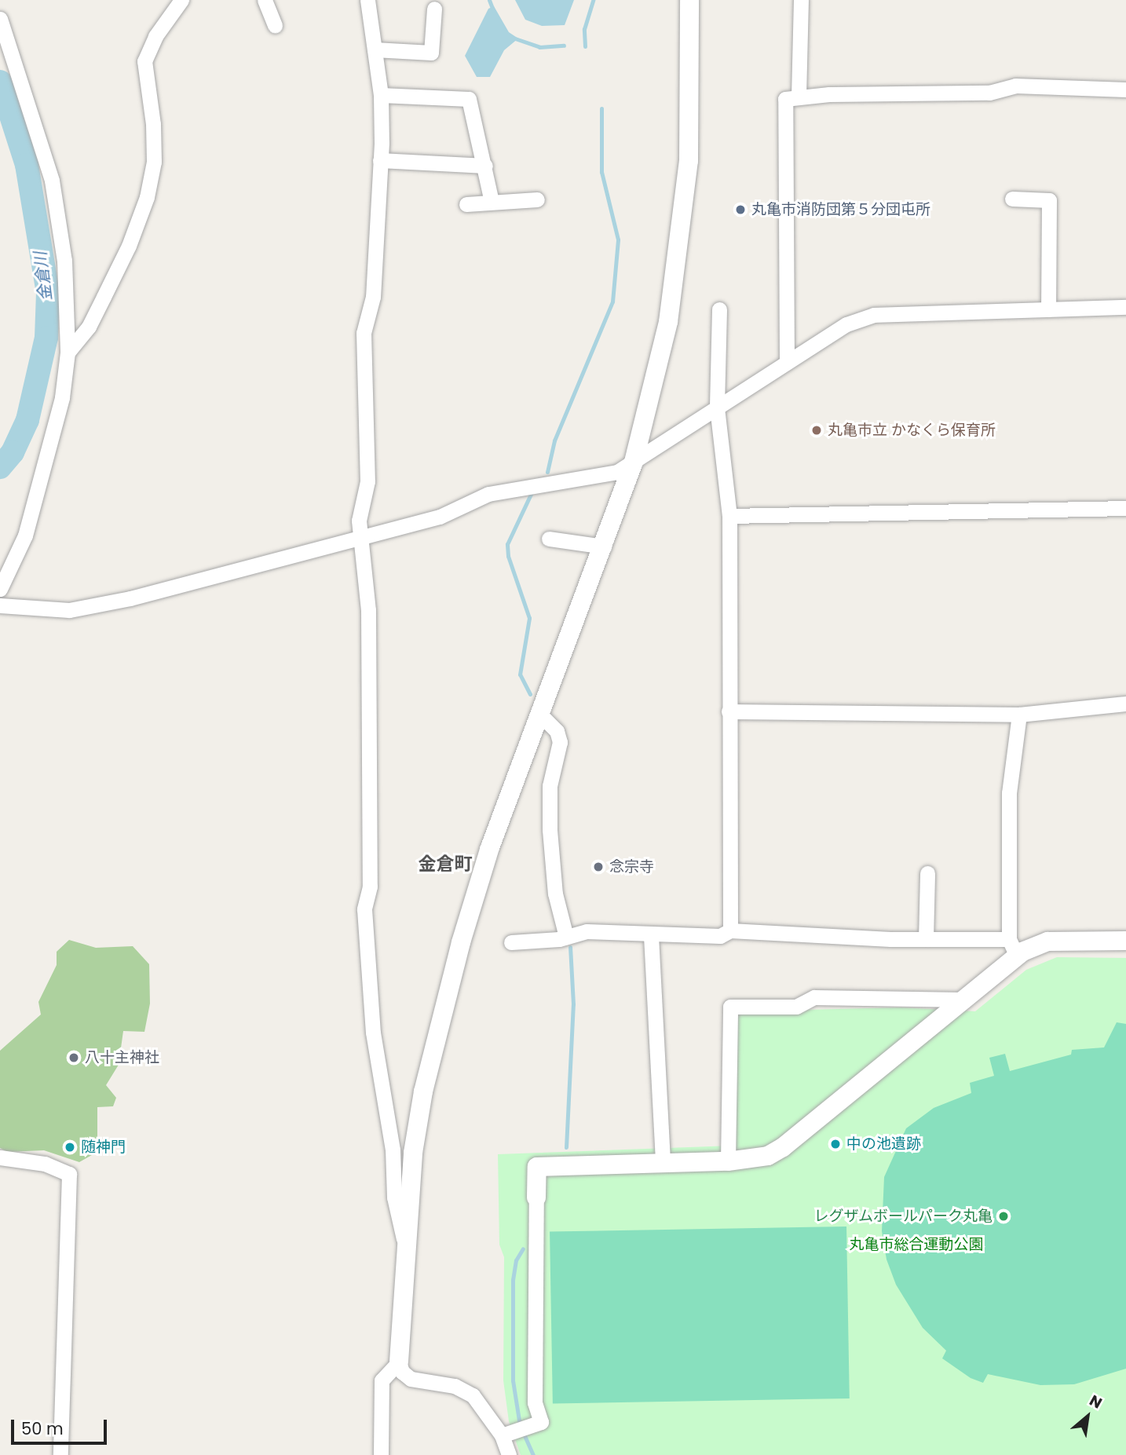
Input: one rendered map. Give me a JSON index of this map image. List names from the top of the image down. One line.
{"districts":["金倉町"],"water":["金倉川"],"parks":["丸亀市総合運動公園"],"places":["丸亀市消防団第５分団屯所","丸亀市立 かなくら保育所","念宗寺","八十主神社","中の池遺跡","随神門","レグザムボールパーク丸亀"],"scale_bar":"50 m","north":"top right"}
